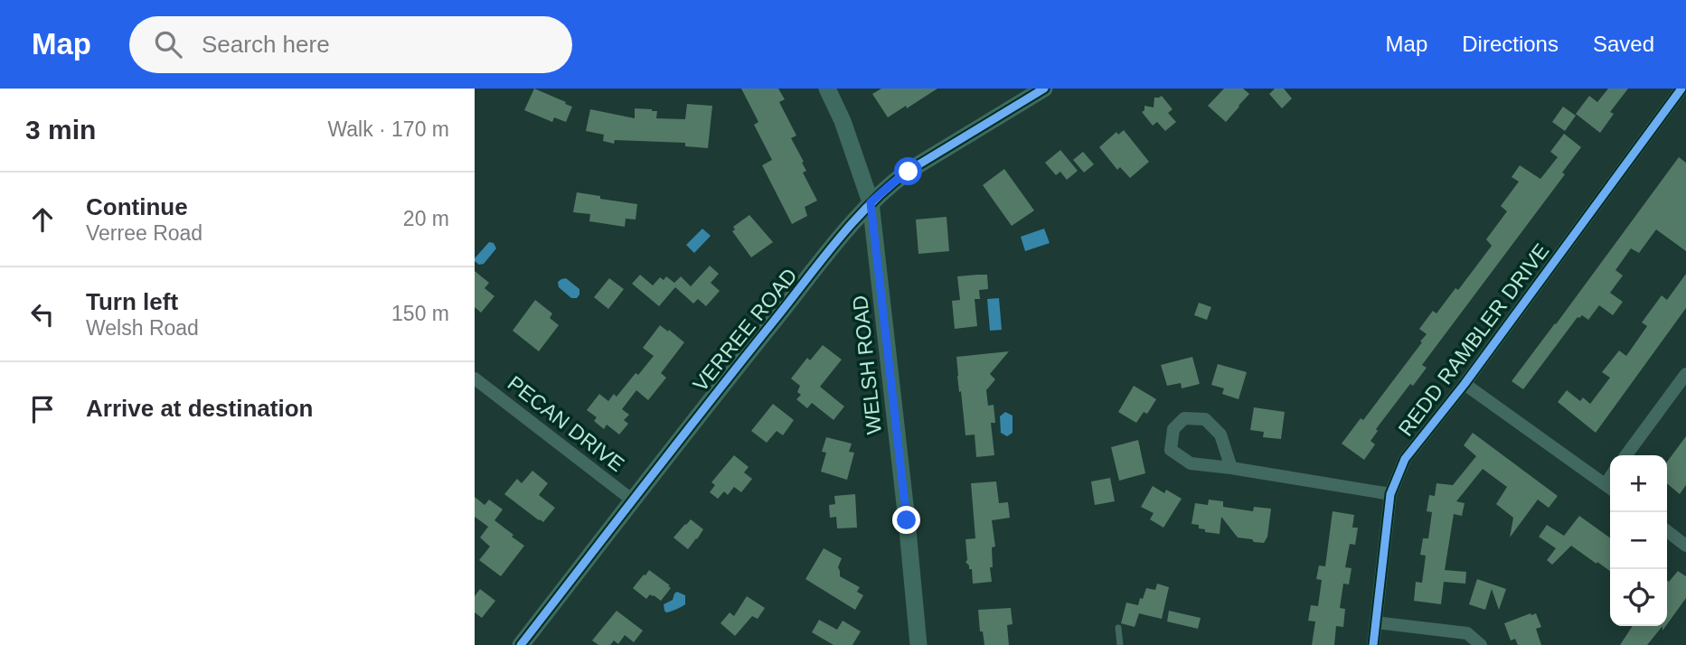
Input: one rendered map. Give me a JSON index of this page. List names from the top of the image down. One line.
{"streets":{"main road":["VERREE ROAD","WELSH ROAD"],"street":["REDD RAMBLER DRIVE","PECAN DRIVE"]},"crossings":[["VERREE ROAD","WELSH ROAD"],["VERREE ROAD","PECAN DRIVE"]],"page":{"header":"Map","search":"Search here","nav":["Map","Directions","Saved"],"heading":["3 min","Walk · 170 m"],"list":[["Continue","Verree Road","20 m"],["Turn left","Welsh Road","150 m"],"Arrive at destination"],"map_buttons":["+","−"]}}
